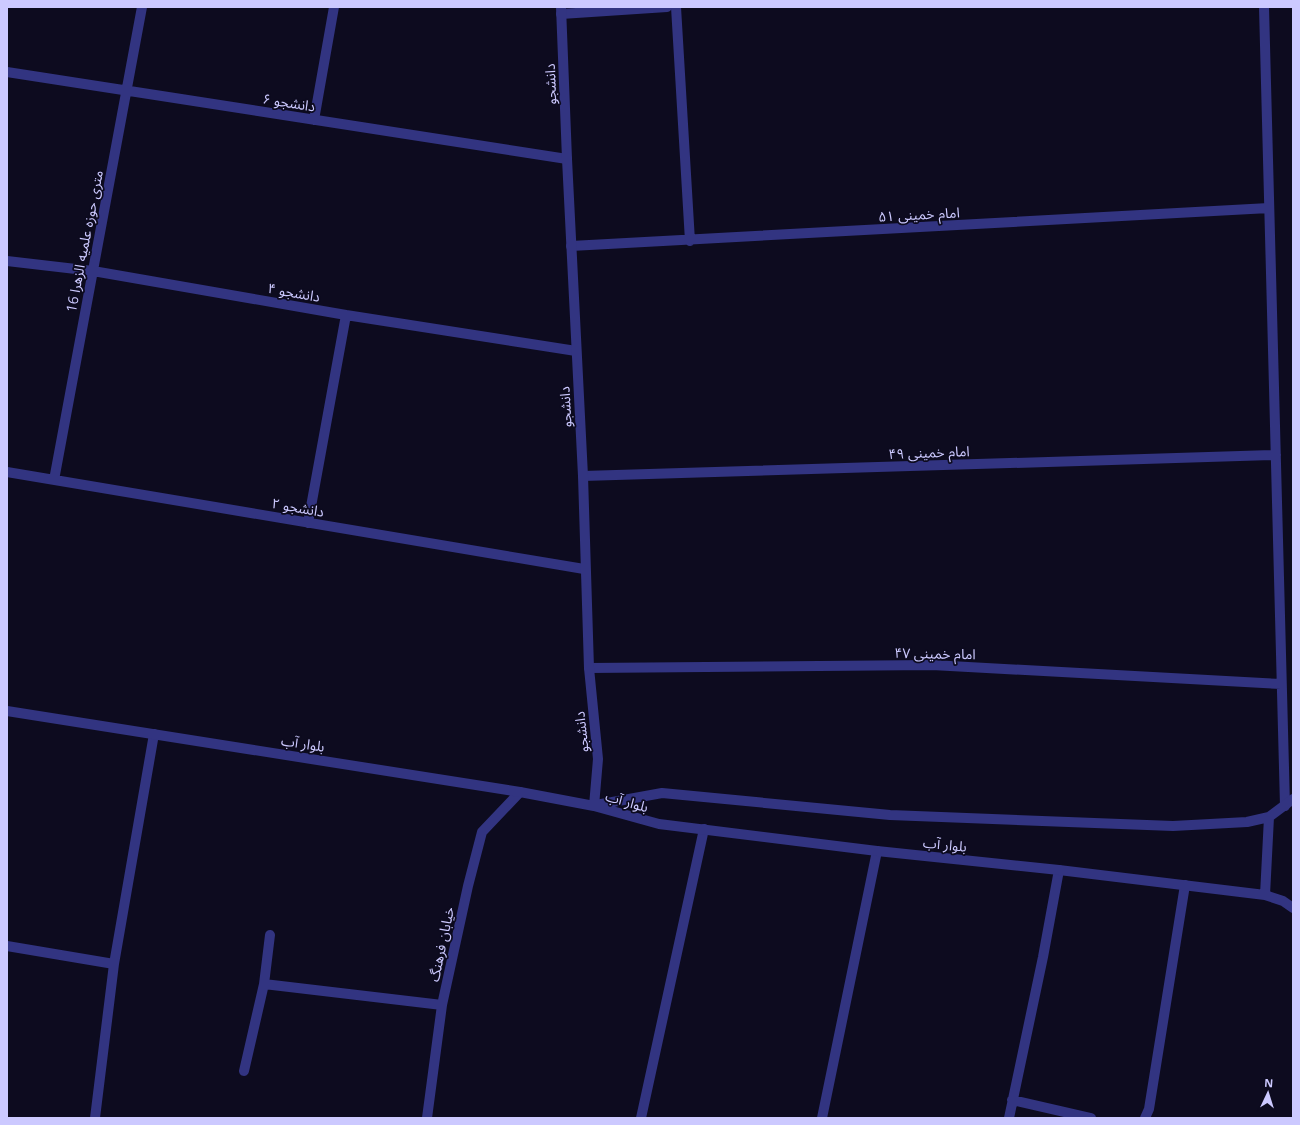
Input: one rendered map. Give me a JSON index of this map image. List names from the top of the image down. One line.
{"streets":{"street":["دانشجو","دانشجو ۶","امام خمینی ۵۱","16 متری حوزه علمیه الزهرا","دانشجو ۴","امام خمینی ۴۹","دانشجو ۲","امام خمینی ۴۷","بلوار آب","خیابان فرهنگ"]},"crossings":[["دانشجو","دانشجو ۶"],["دانشجو","امام خمینی ۵۱"],["دانشجو","دانشجو ۴"],["دانشجو","امام خمینی ۴۹"],["دانشجو","دانشجو ۲"],["دانشجو","امام خمینی ۴۷"],["دانشجو","بلوار آب"],["دانشجو ۶","16 متری حوزه علمیه الزهرا"],["16 متری حوزه علمیه الزهرا","دانشجو ۴"],["16 متری حوزه علمیه الزهرا","دانشجو ۲"],["بلوار آب","خیابان فرهنگ"]],"north":"top"}
